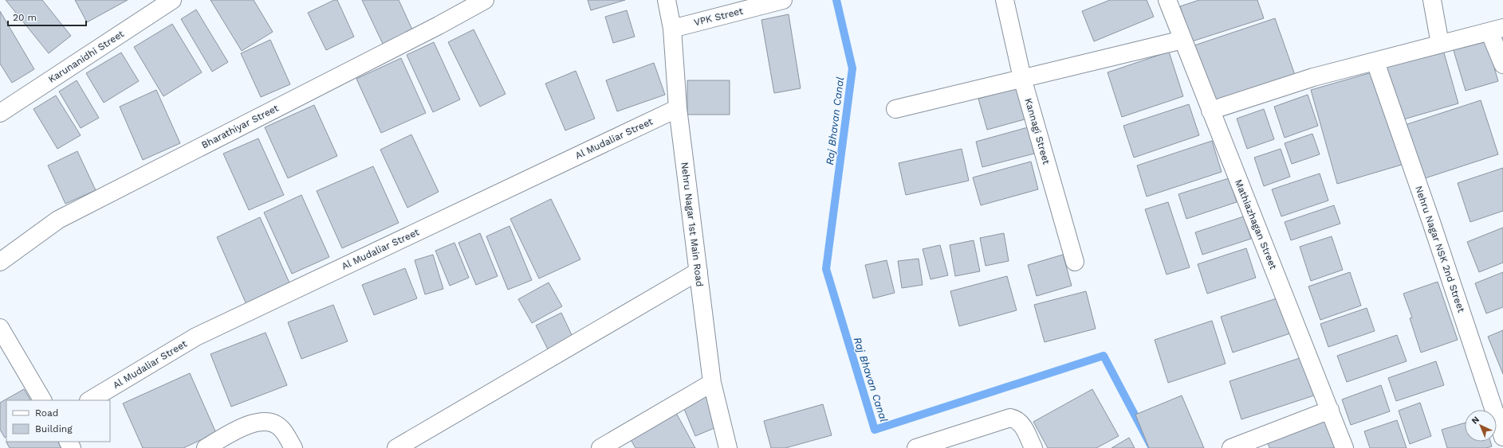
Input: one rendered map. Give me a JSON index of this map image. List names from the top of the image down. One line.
{"streets":{"street":["VPK Street","Karunanidhi Street","Bharathiyar Street","Kannagi Street","Al Mudaliar Street","Nehru Nagar 1st Main Road","Mathiazhagan Street","Nehru Nagar NSK 2nd Street"]},"crossings":[["VPK Street","Nehru Nagar 1st Main Road"],["Al Mudaliar Street","Nehru Nagar 1st Main Road"]],"water":["Raj Bhavan Canal"],"legend":["Road","Building"],"scale_bar":"20 m","north":"top left"}
